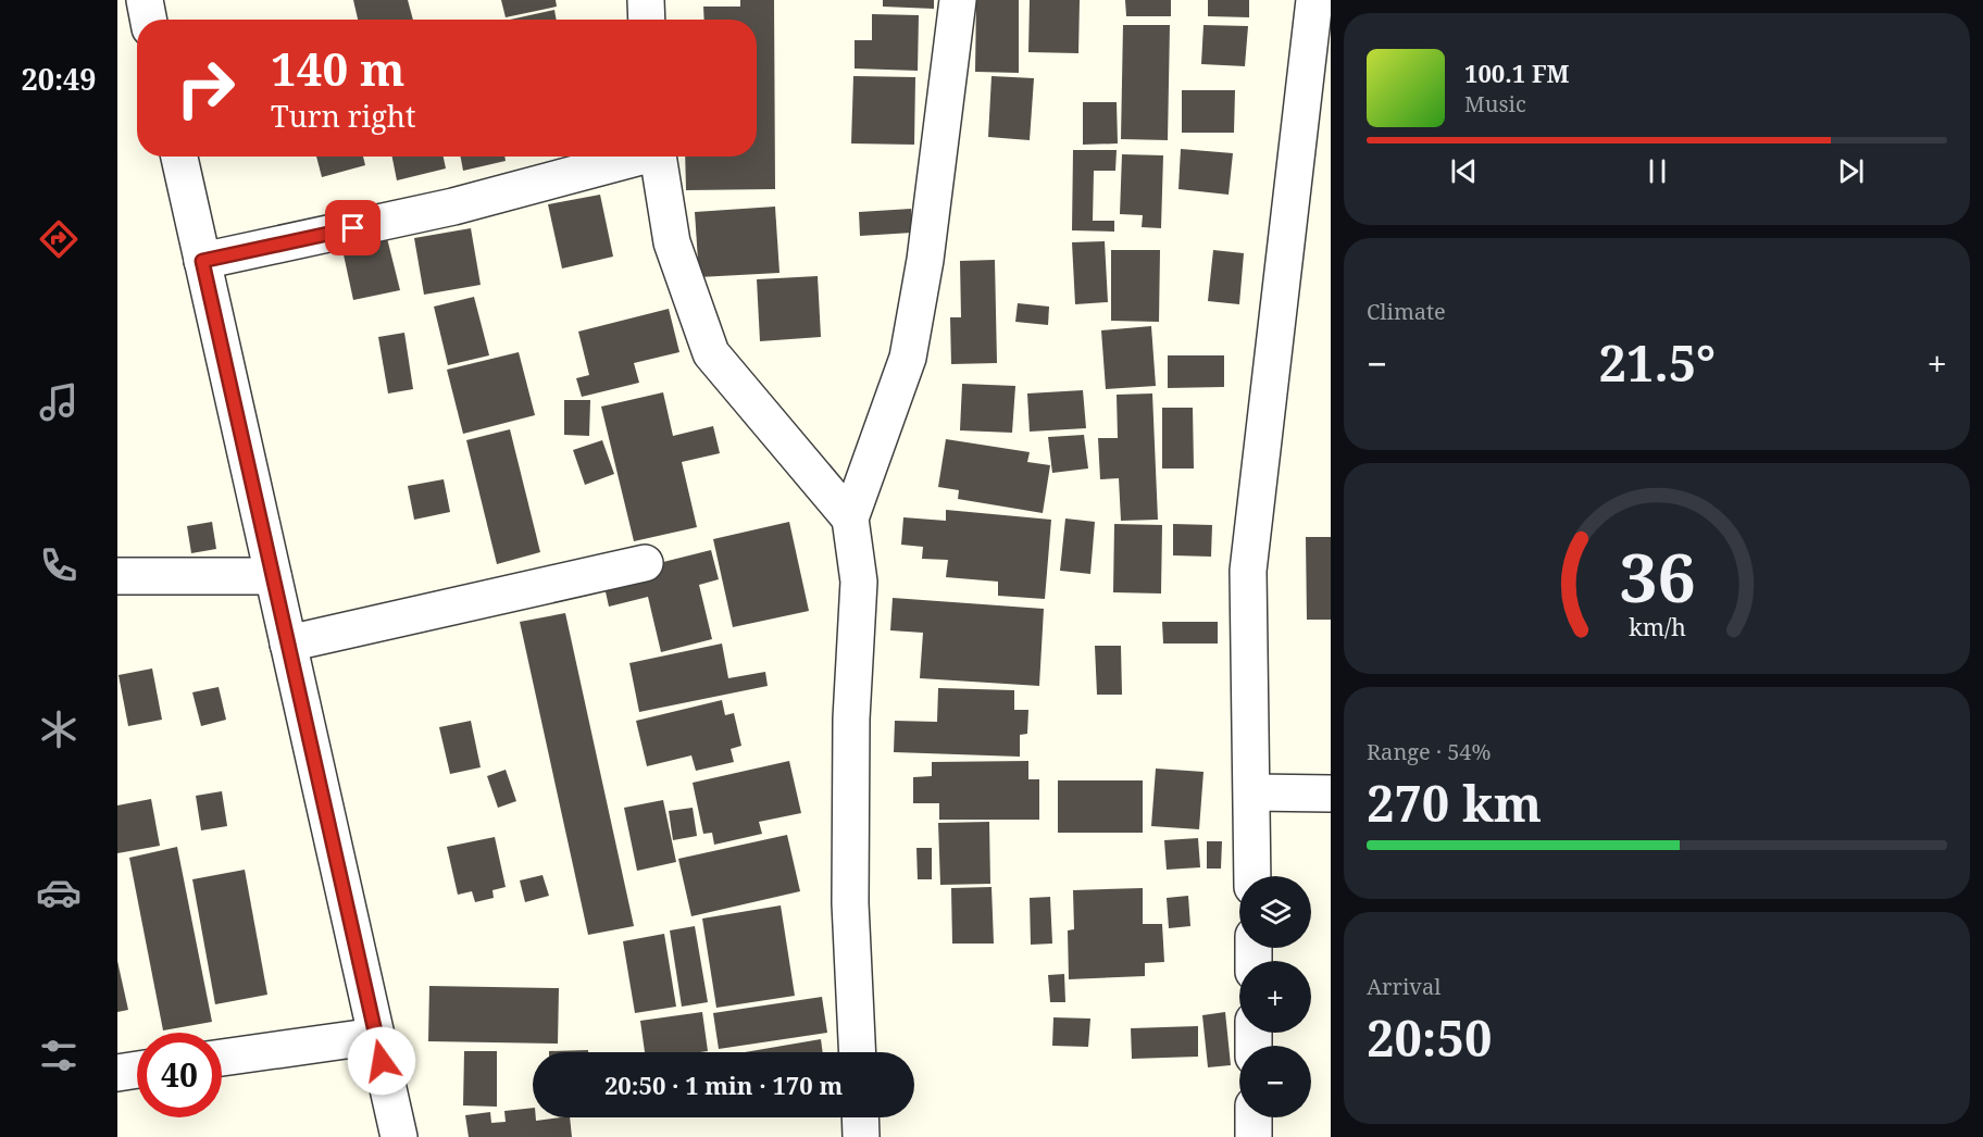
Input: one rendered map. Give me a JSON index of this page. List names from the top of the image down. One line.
{"page":{"tabs":"20:49","turn":["140 m","Turn right"],"song":["100.1 FM","Music"],"tile":["Climate",["Range · 54%","270 km"],["Arrival","20:50"]],"heat":["−","21.5°","+"],"map_buttons":["+","−"],"limit":"40","trip":"20:50 · 1 min · 170 m","gauge":["36","km/h"]}}
